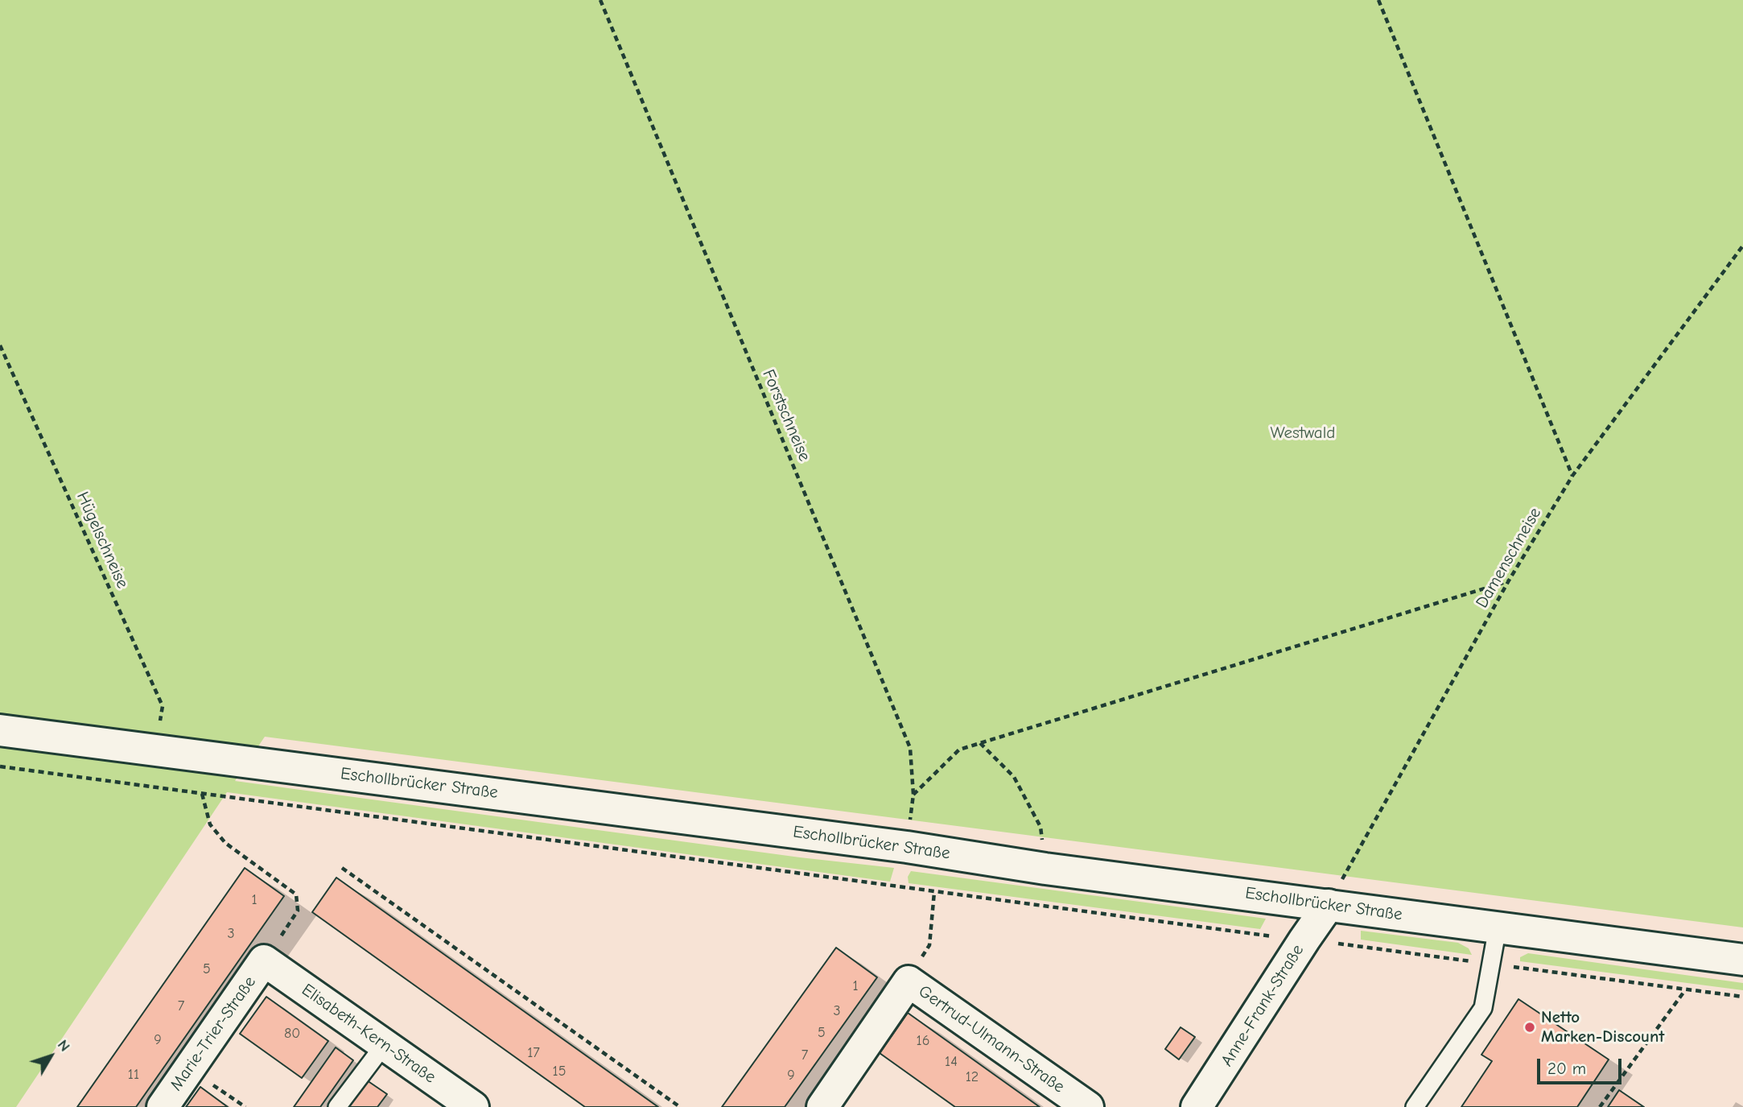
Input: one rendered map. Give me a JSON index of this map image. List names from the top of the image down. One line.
{"streets":{"main road":["Eschollbrücker Straße","Anne-Frank-Straße","Marie-Trier-Straße","Elisabeth-Kern-Straße","Gertrud-Ulmann-Straße"],"path":["Forstschneise","Hügelschneise","Damenschneise"]},"crossings":[["Forstschneise","Eschollbrücker Straße"],["Hügelschneise","Eschollbrücker Straße"],["Damenschneise","Eschollbrücker Straße"],["Damenschneise","Anne-Frank-Straße"],["Eschollbrücker Straße","Anne-Frank-Straße"],["Marie-Trier-Straße","Elisabeth-Kern-Straße"]],"parks":["Westwald"],"places":["Netto Marken-Discount"],"house_numbers":["1","3","5","1","7","3","5","80","9","16","17","7","14","15","11","9","12"],"scale_bar":"20 m","north":"top right"}
